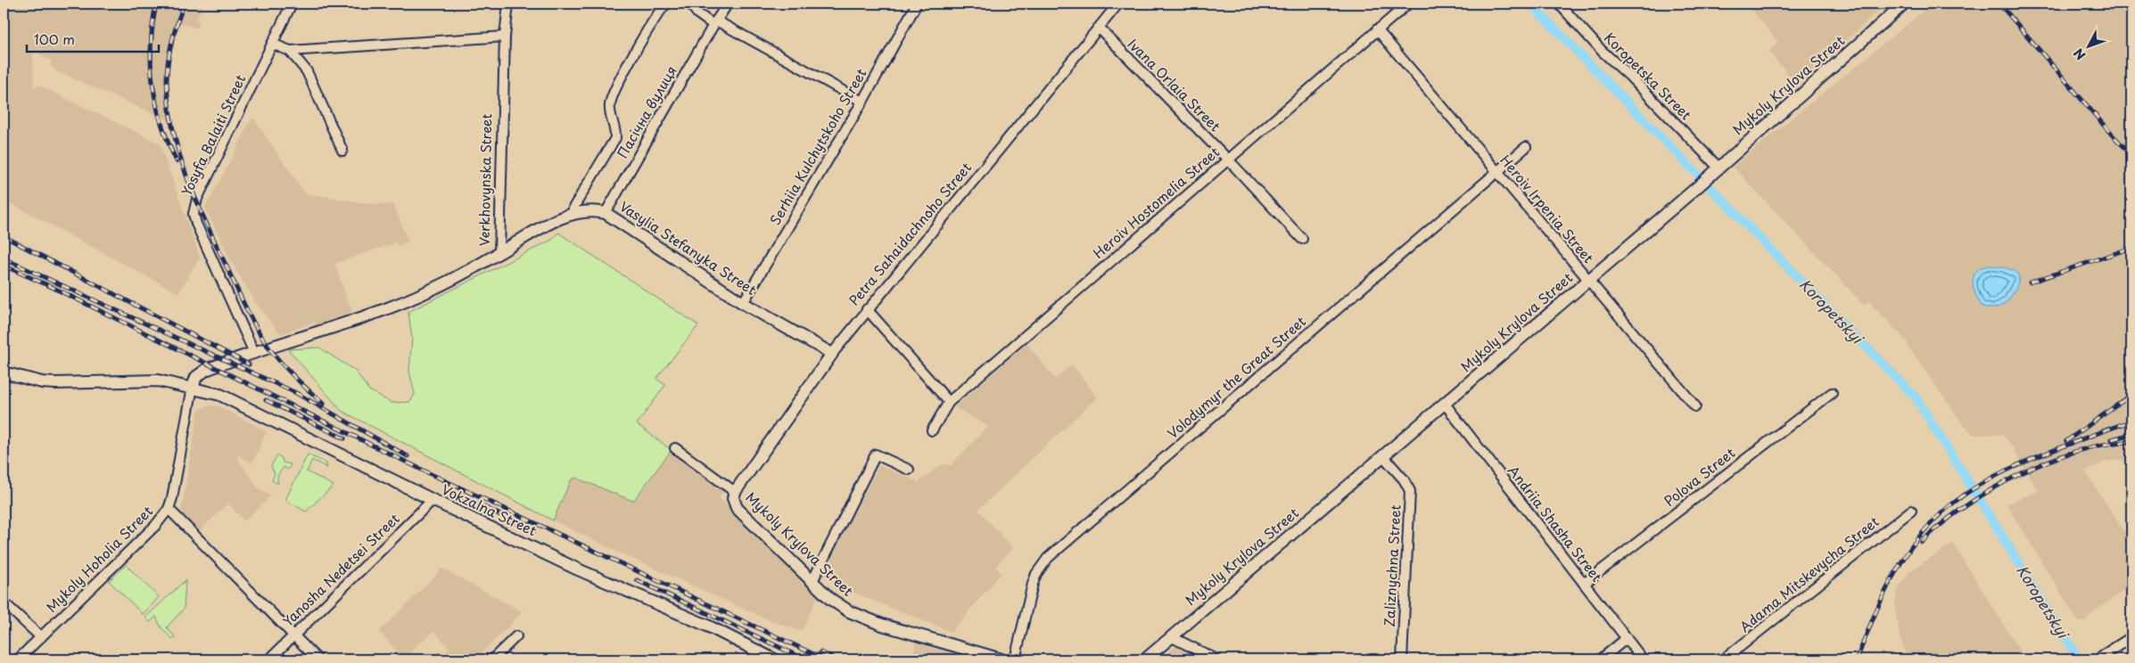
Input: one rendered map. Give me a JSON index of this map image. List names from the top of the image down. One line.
{"streets":{"street":["Koropetska Street","Ivana Orlaia Street","Mykoly Krylova Street","Пасічна вулиця","Yosyfa Balaiti Street","Serhiia Kulchytskoho Street","Verkhovynska Street","Heroiv Hostomelia Street","Heroiv Irpenia Street","Petra Sahaidachnoho Street","Vasylia Stefanyka Street","Volodymyr the Great Street","Polova Street","Vokzalna Street","Andriia Shasha Street","Mykoly Hoholia Street","Zaliznychna Street","Yanosha Nedetsei Street","Adama Mitskevycha Street"]},"crossings":[["Koropetska Street","Mykoly Krylova Street"],["Ivana Orlaia Street","Heroiv Hostomelia Street"],["Ivana Orlaia Street","Petra Sahaidachnoho Street"],["Mykoly Krylova Street","Heroiv Irpenia Street"],["Mykoly Krylova Street","Petra Sahaidachnoho Street"],["Mykoly Krylova Street","Andriia Shasha Street"],["Mykoly Krylova Street","Zaliznychna Street"],["Пасічна вулиця","Vasylia Stefanyka Street"],["Yosyfa Balaiti Street","Verkhovynska Street"],["Serhiia Kulchytskoho Street","Vasylia Stefanyka Street"],["Verkhovynska Street","Vasylia Stefanyka Street"],["Verkhovynska Street","Vokzalna Street"],["Verkhovynska Street","Mykoly Hoholia Street"],["Heroiv Hostomelia Street","Heroiv Irpenia Street"],["Heroiv Irpenia Street","Volodymyr the Great Street"],["Petra Sahaidachnoho Street","Vasylia Stefanyka Street"],["Polova Street","Andriia Shasha Street"],["Vokzalna Street","Mykoly Hoholia Street"],["Vokzalna Street","Yanosha Nedetsei Street"]],"water":["Koropetskyi"],"scale_bar":"100 m","north":"bottom left"}
